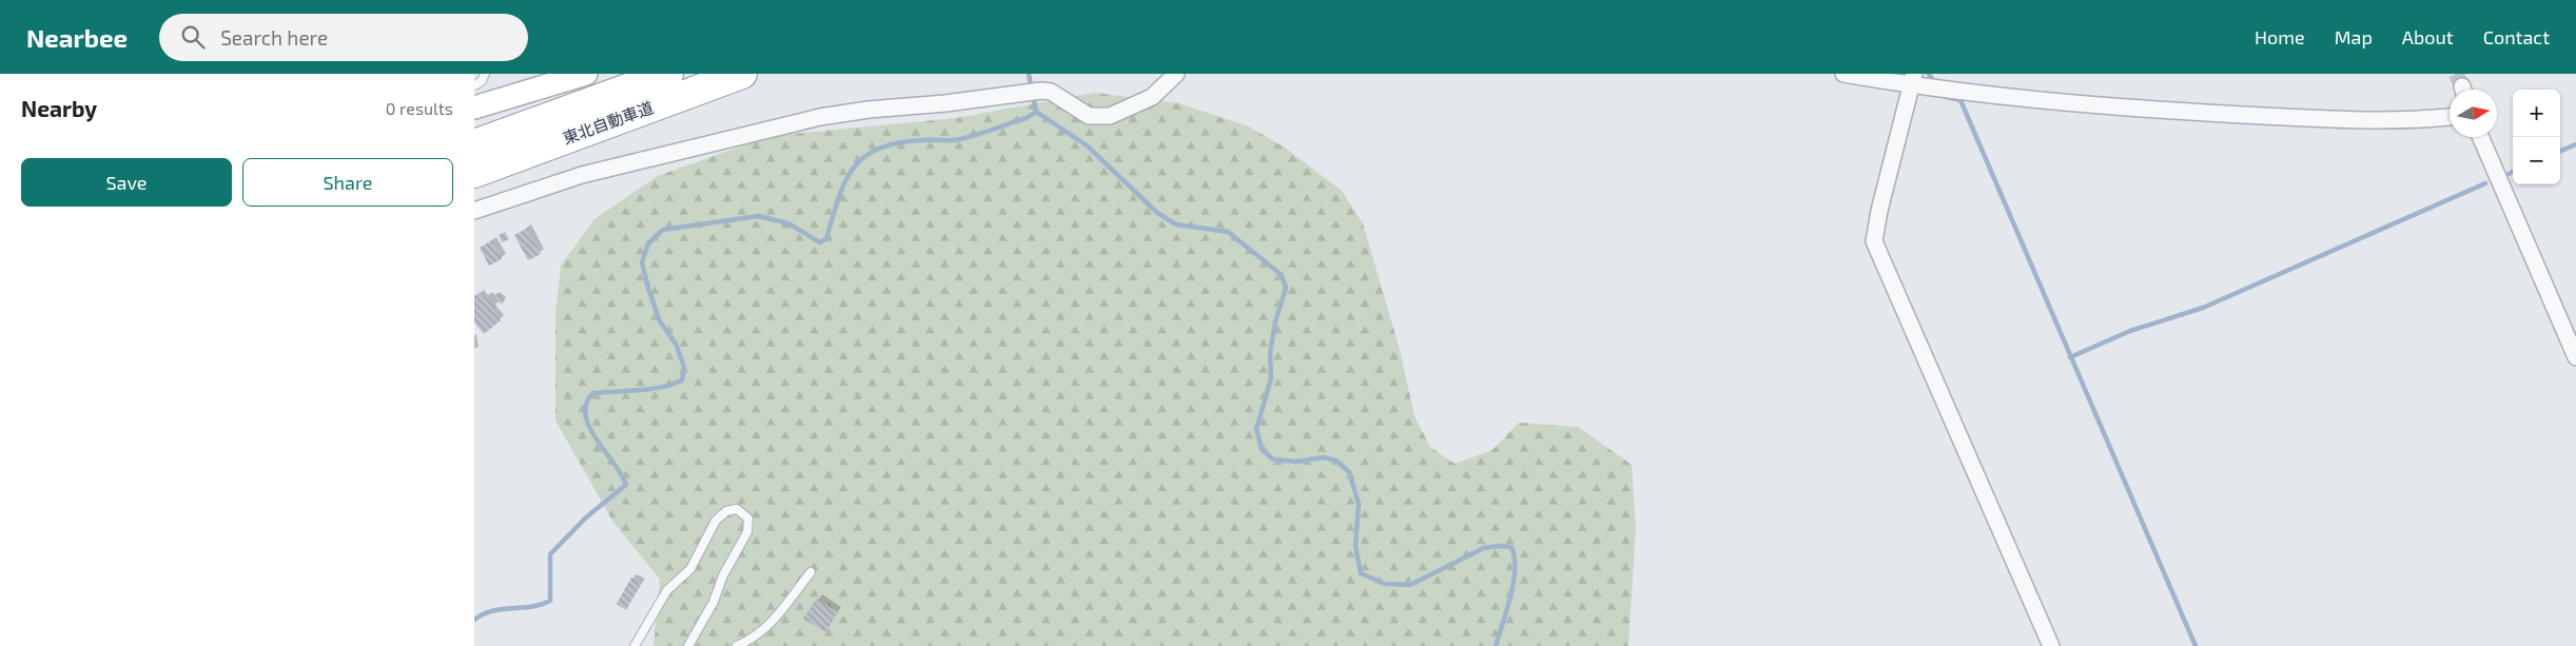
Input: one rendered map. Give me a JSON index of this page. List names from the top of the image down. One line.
{"streets":{"highway":["東北自動車道"]},"north":"right","page":{"header":"Nearbee","search":"Search here","nav":["Home","Map","About","Contact"],"heading":["Nearby","0 results"],"map_buttons":["+","−"],"buttons":["Save","Share"]}}
